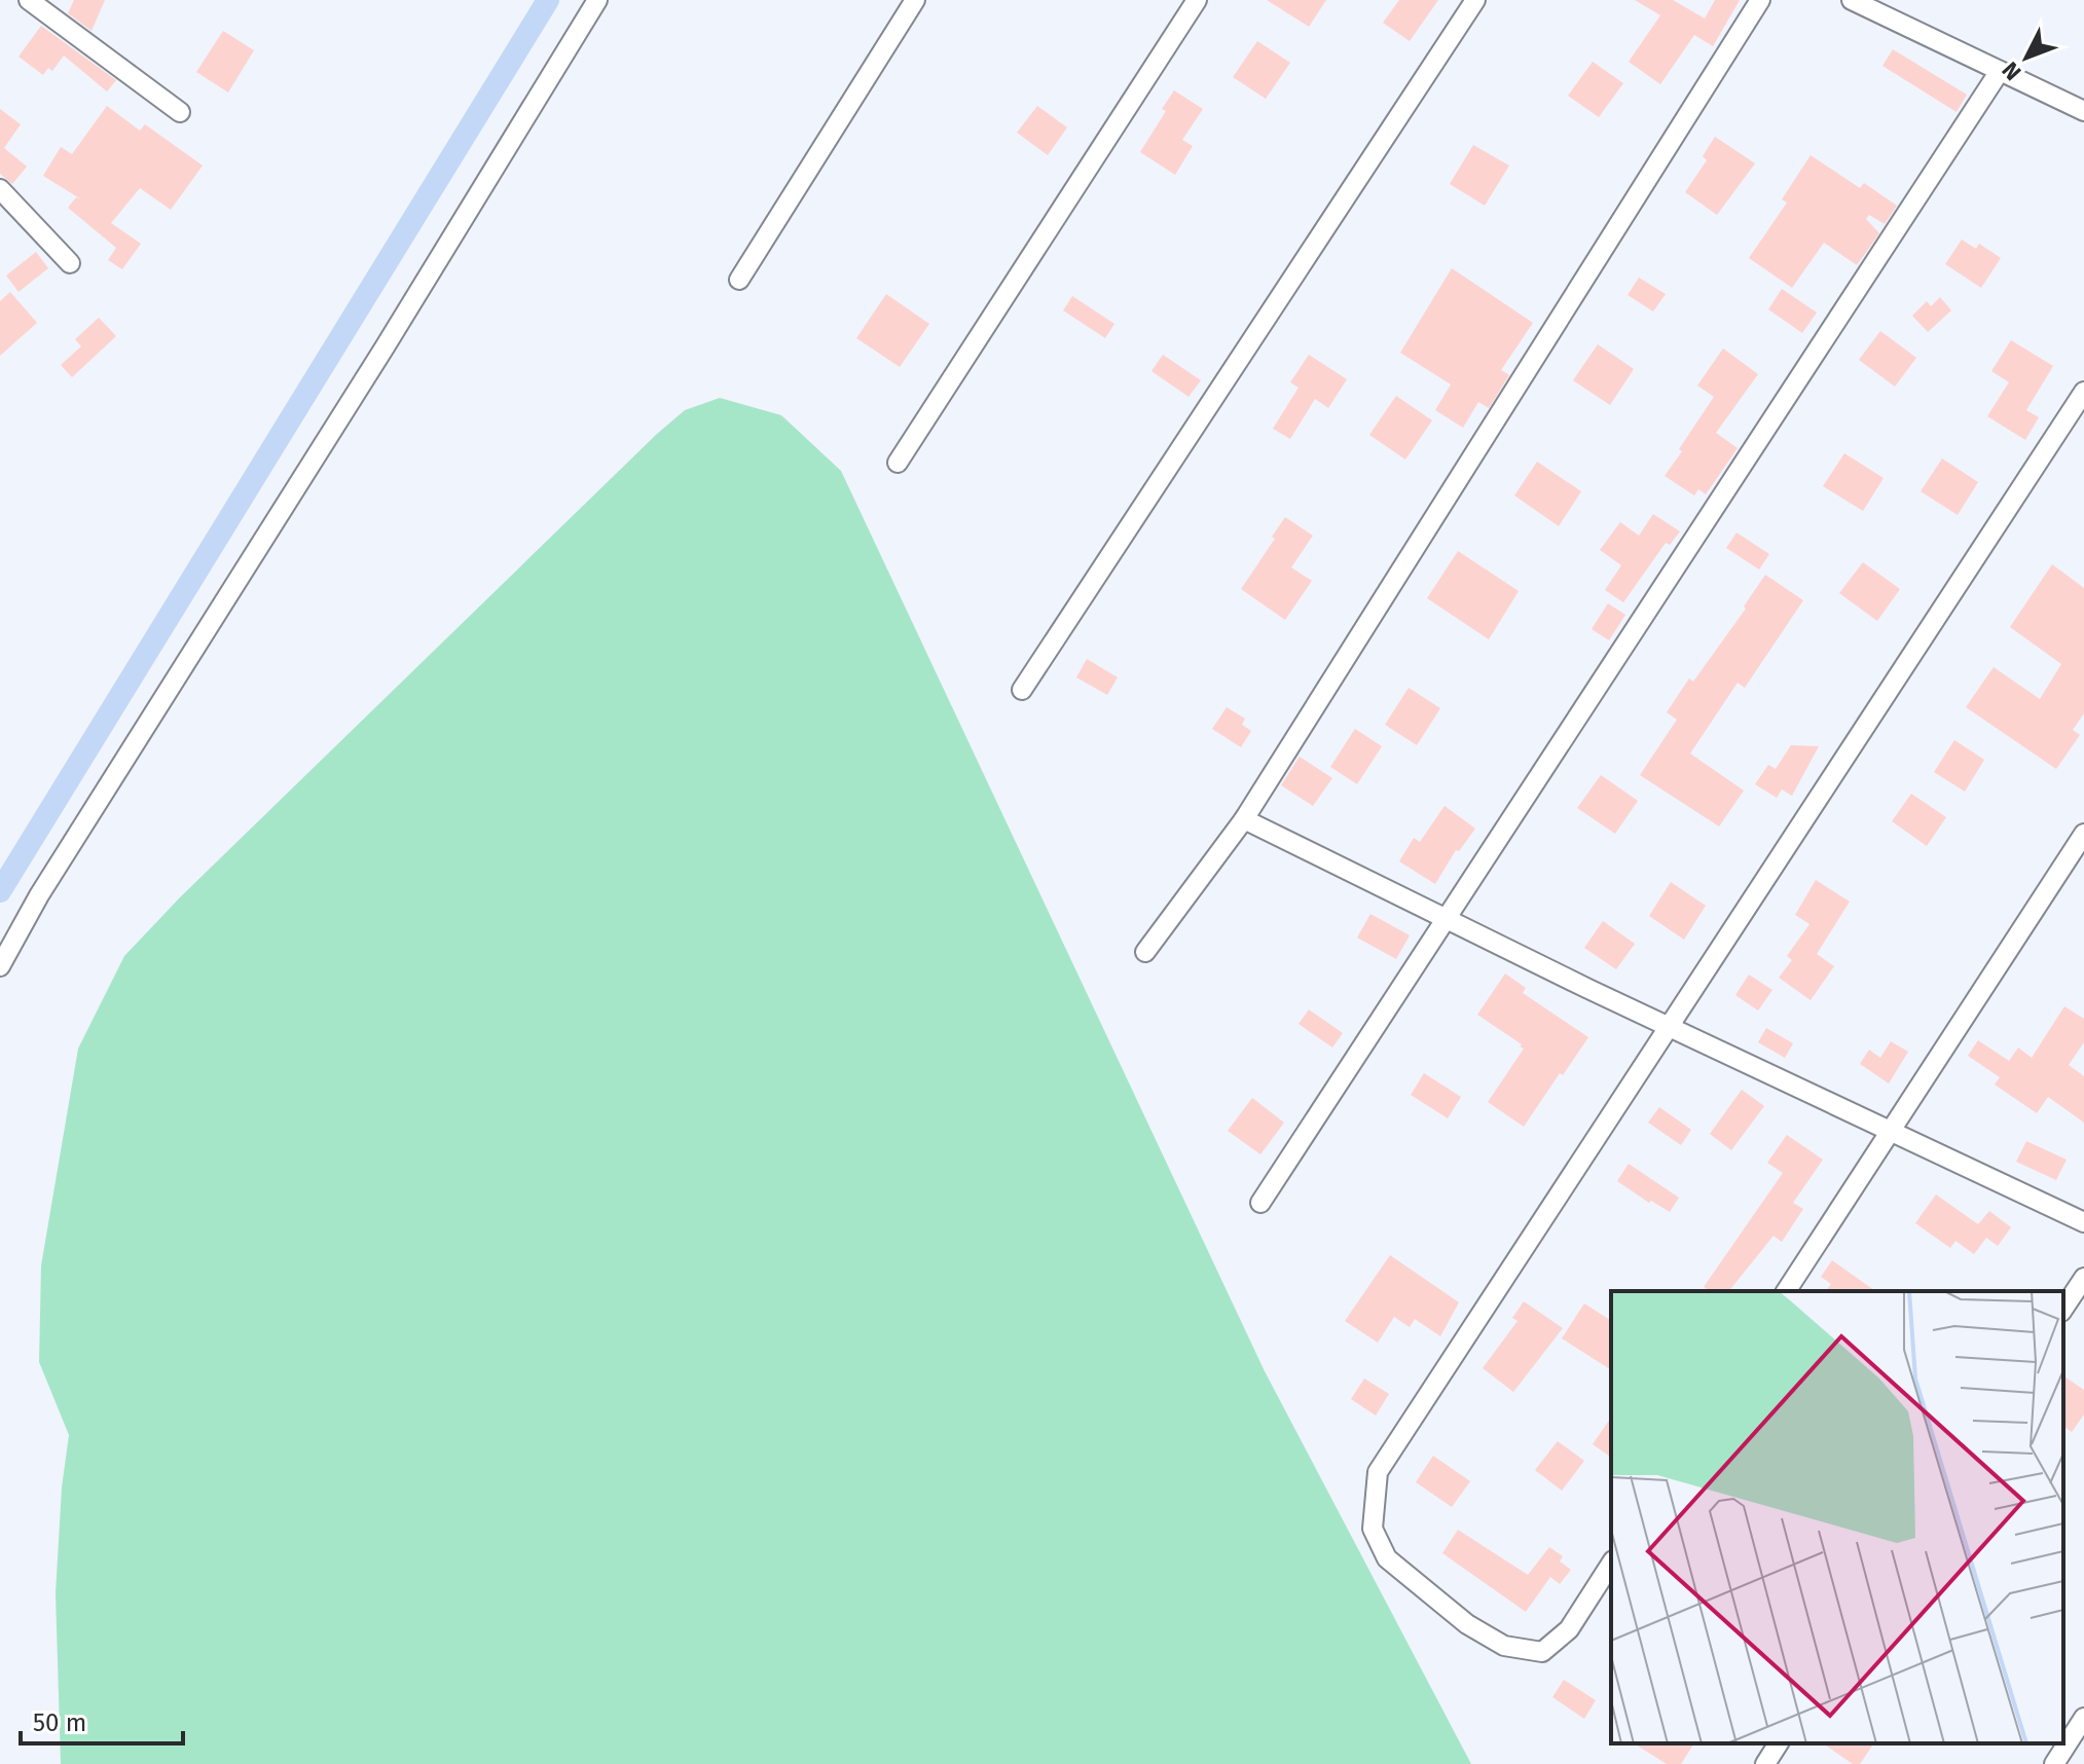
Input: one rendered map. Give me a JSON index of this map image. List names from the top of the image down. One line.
{"scale_bar":"50 m","north":"bottom left"}
